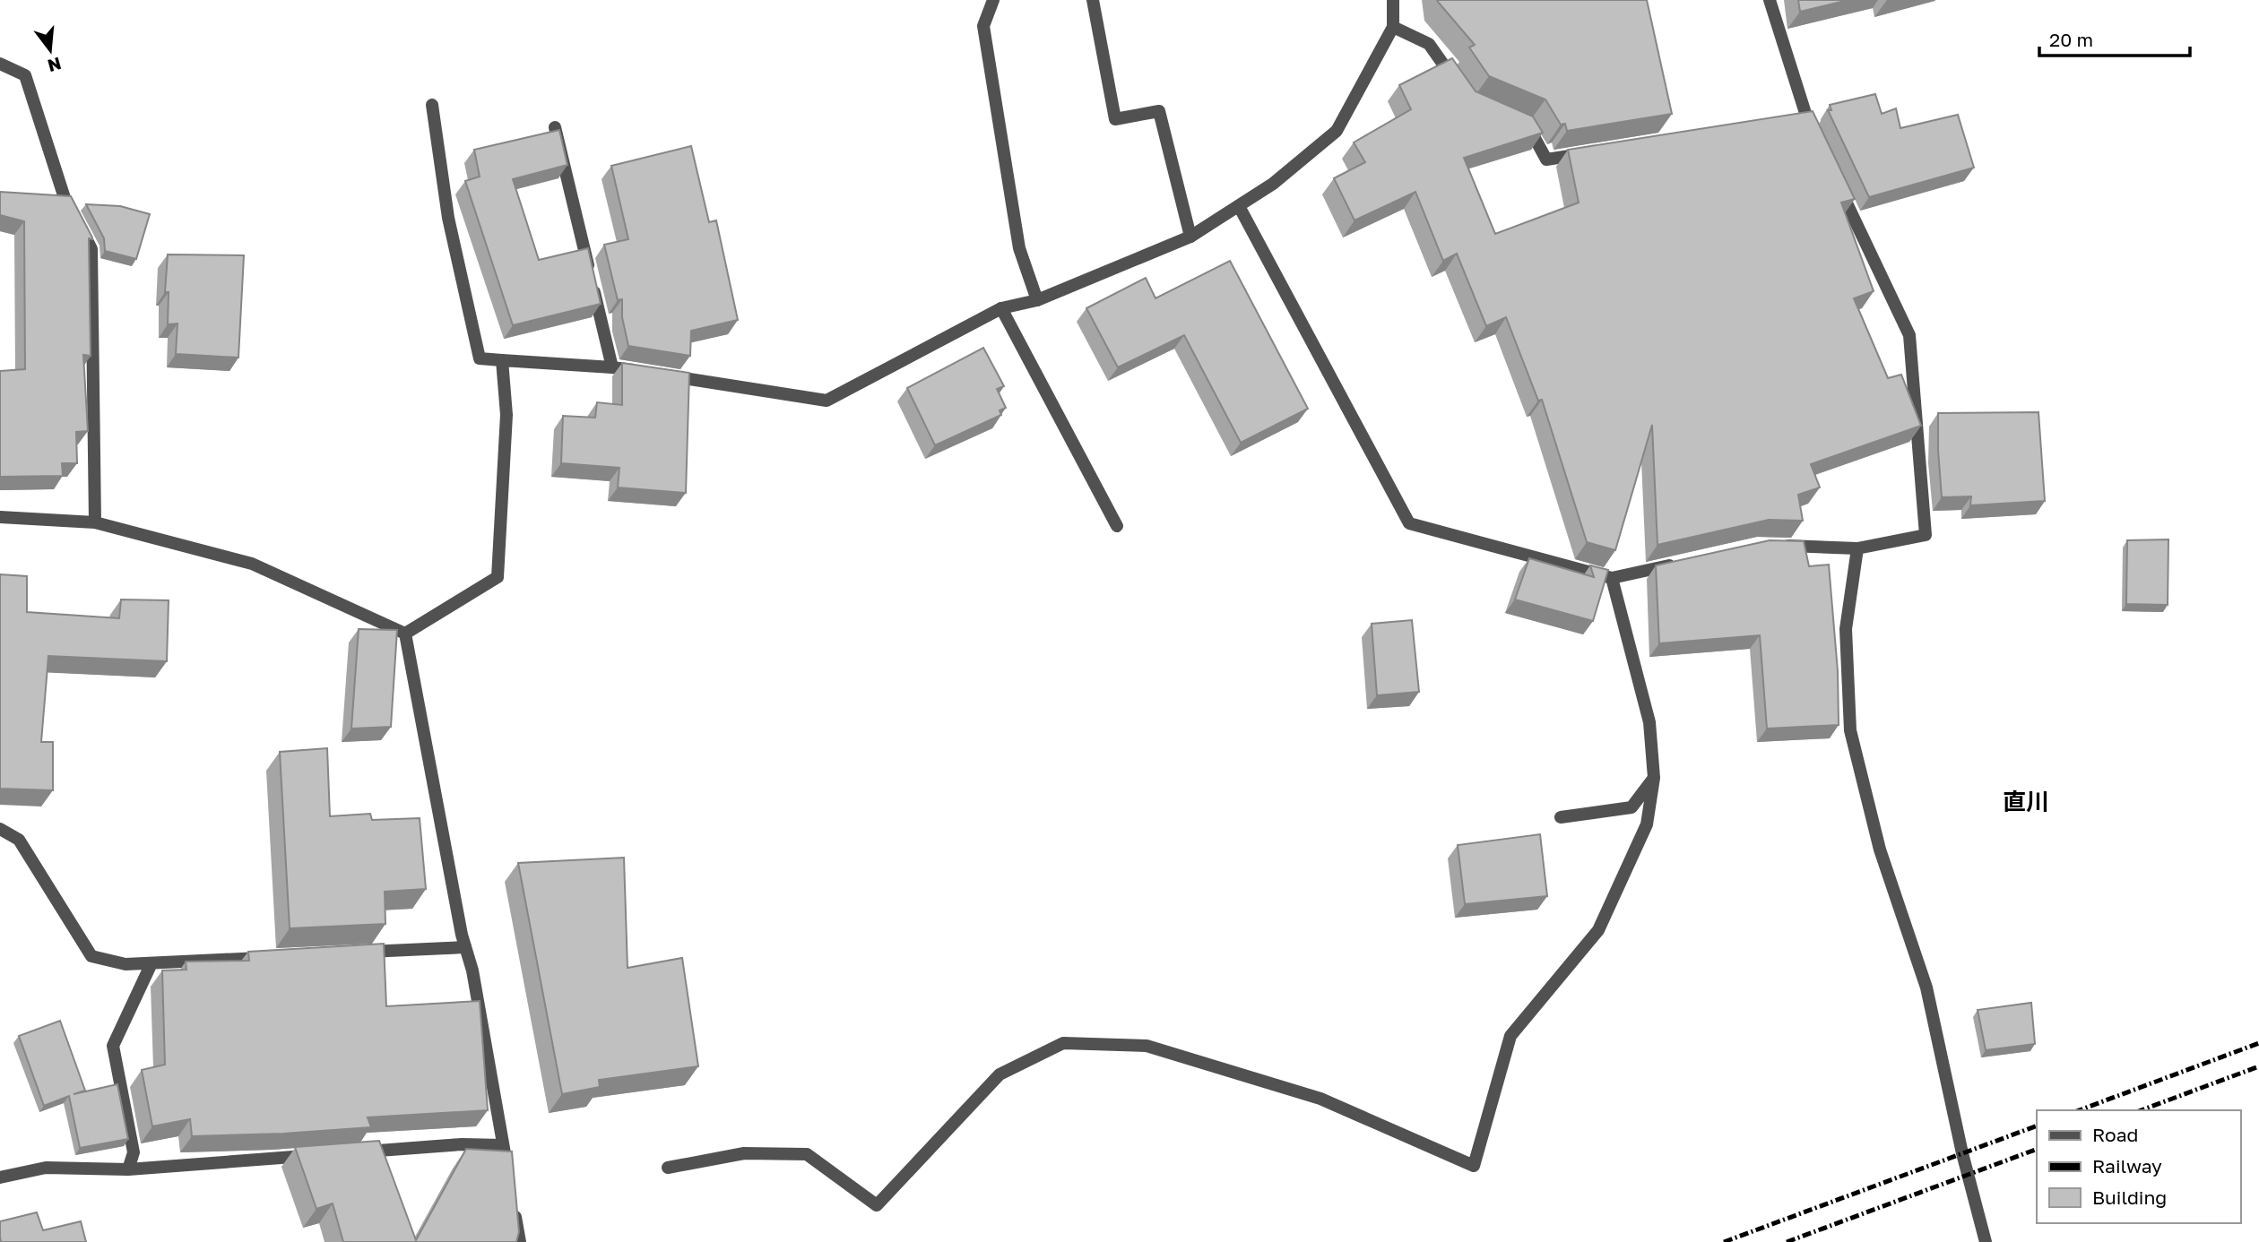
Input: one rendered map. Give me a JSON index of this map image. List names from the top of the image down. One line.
{"districts":["直川"],"legend":["Road","Railway","Building"],"scale_bar":"20 m","north":"bottom"}
